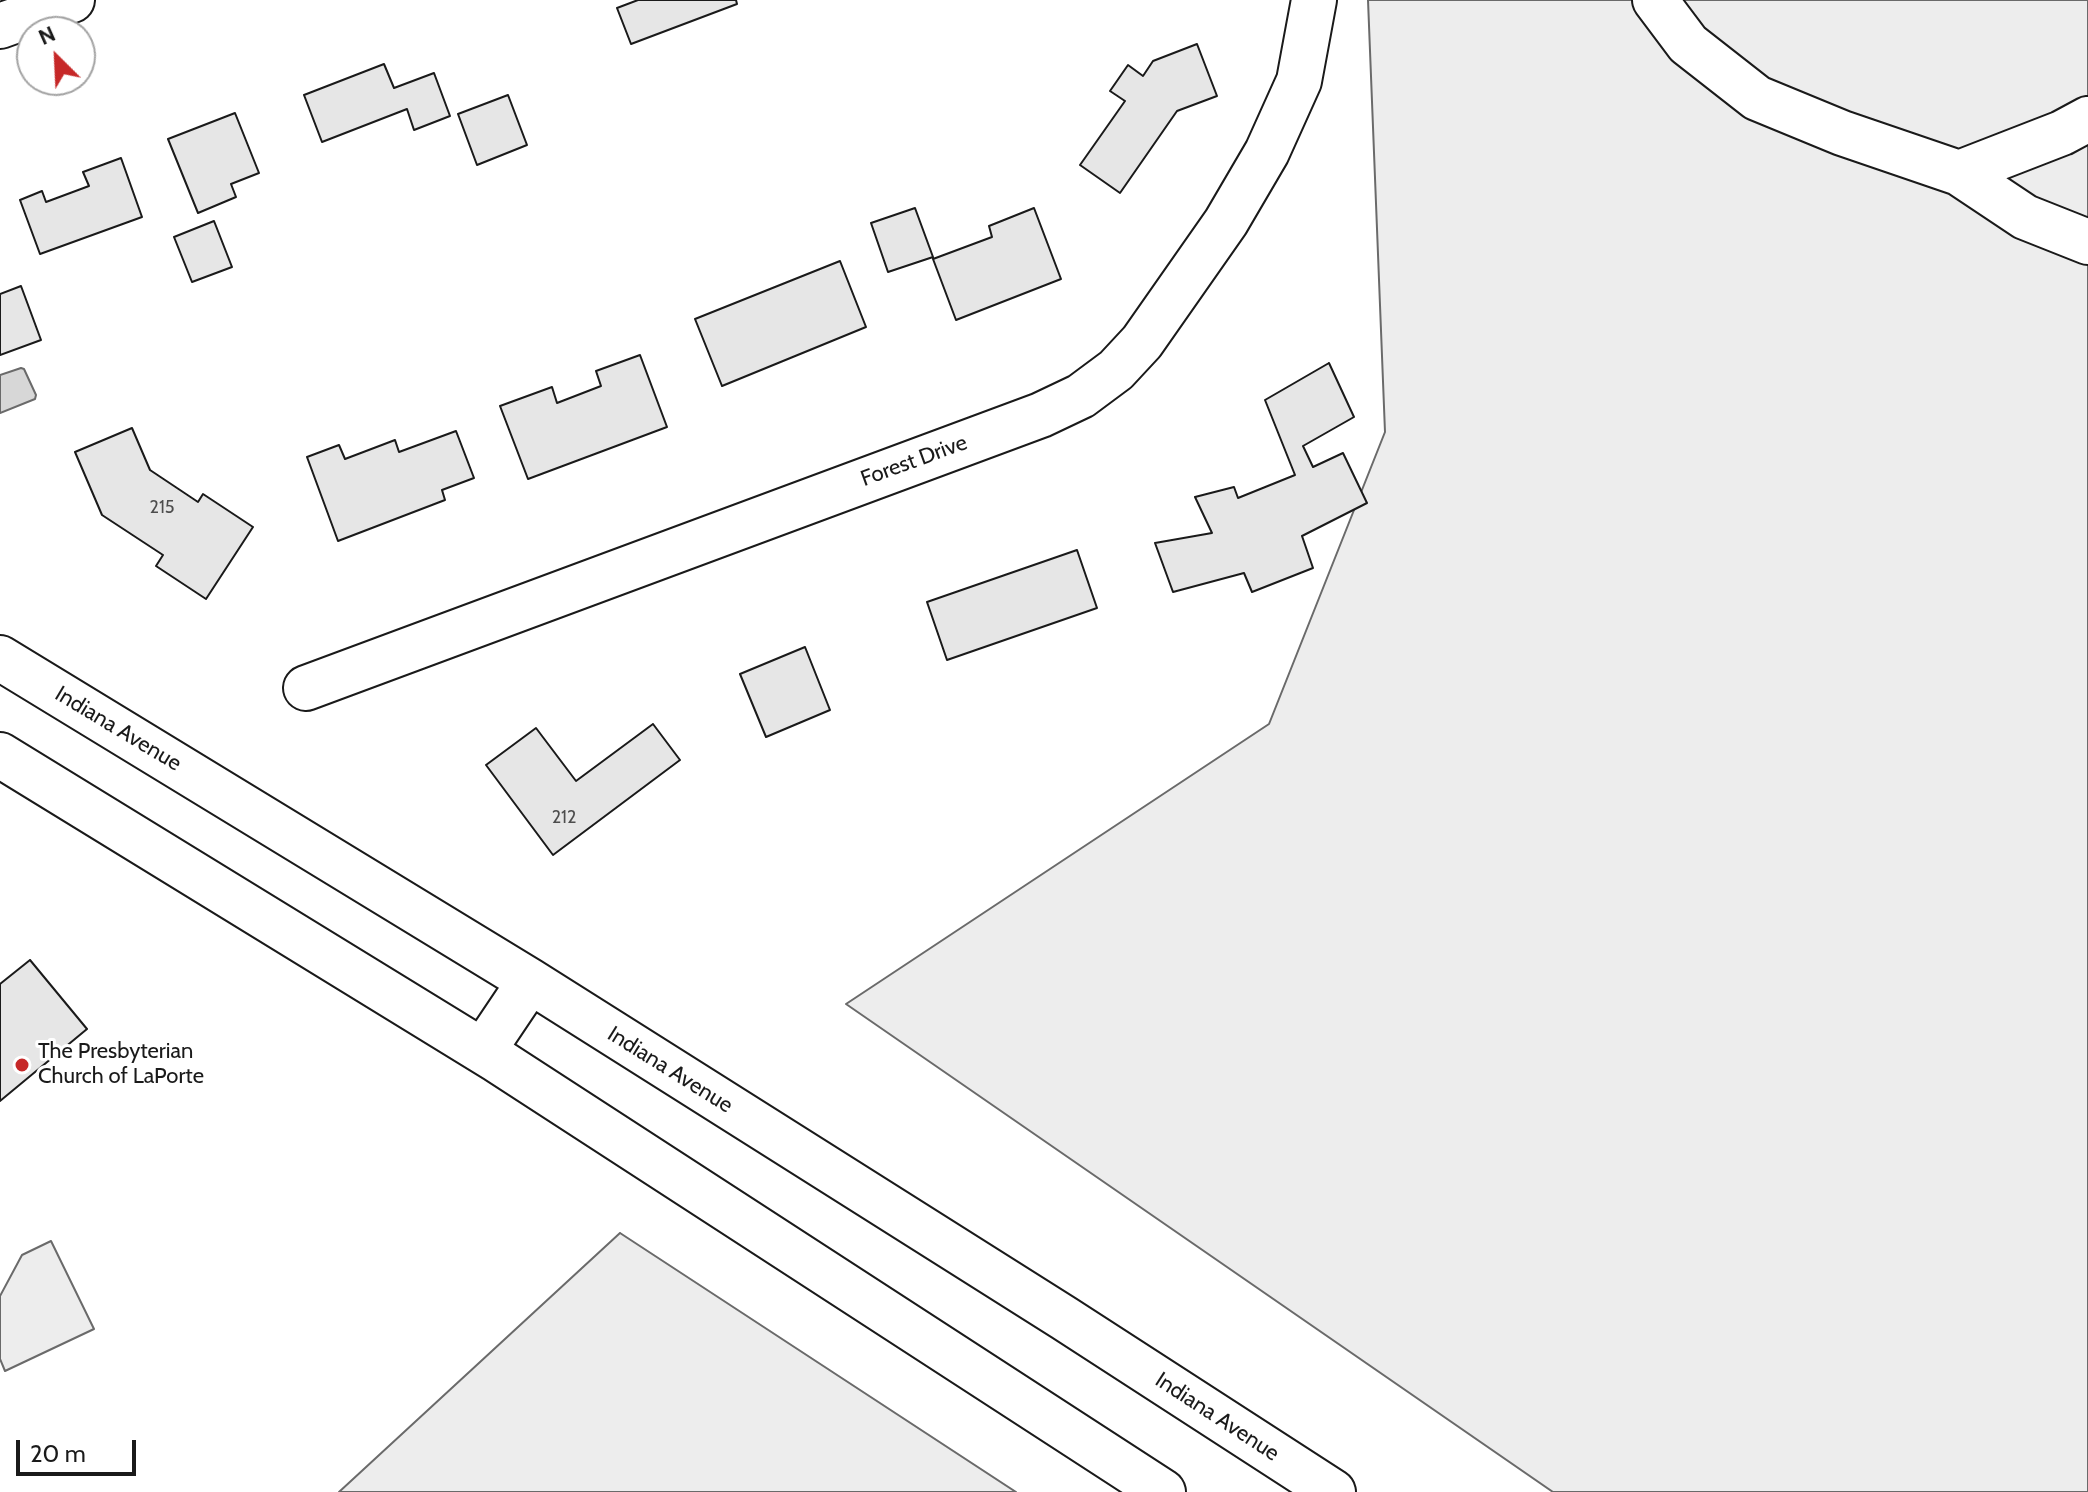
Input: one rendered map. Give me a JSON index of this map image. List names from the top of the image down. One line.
{"streets":{"main road":["Forest Drive","Indiana Avenue"]},"places":["The Presbyterian Church of LaPorte"],"house_numbers":["215","212"],"scale_bar":"20 m","north":"top left"}
